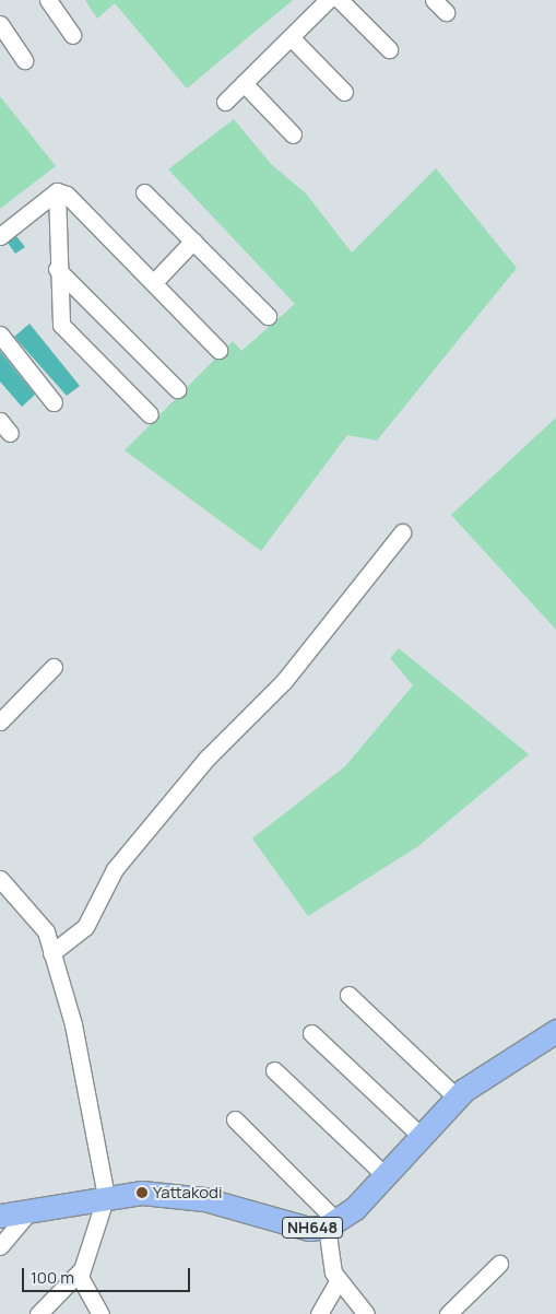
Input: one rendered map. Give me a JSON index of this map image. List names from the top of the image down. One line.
{"streets":{"highway":["NH648"]},"places":["Yattakodi"],"scale_bar":"100 m"}
